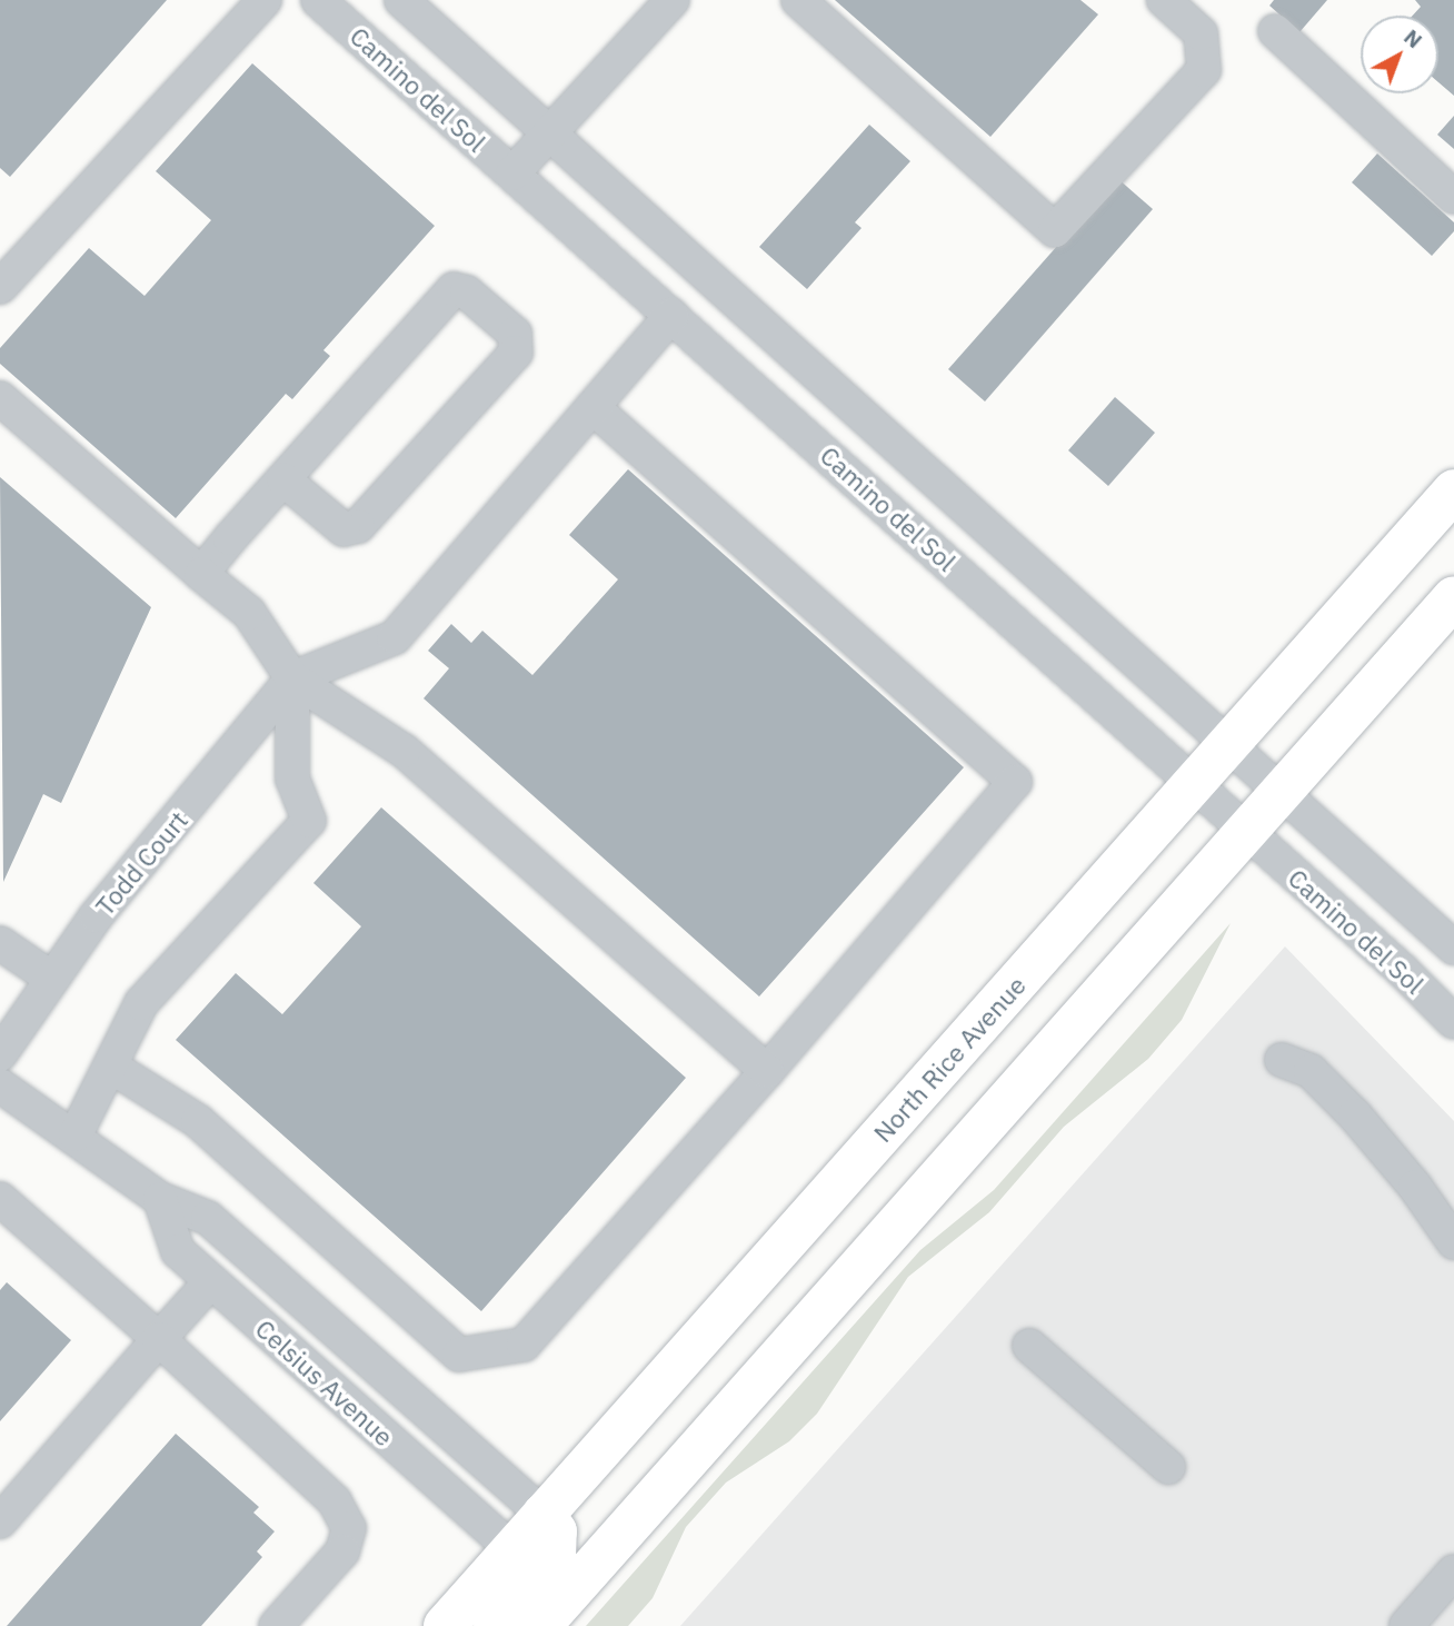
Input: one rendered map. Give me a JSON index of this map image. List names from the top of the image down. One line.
{"streets":{"highway":["North Rice Avenue"],"street":["Camino del Sol","Todd Court","Celsius Avenue"]},"crossings":[["Camino del Sol","North Rice Avenue"],["North Rice Avenue","Celsius Avenue"]],"north":"top right"}
